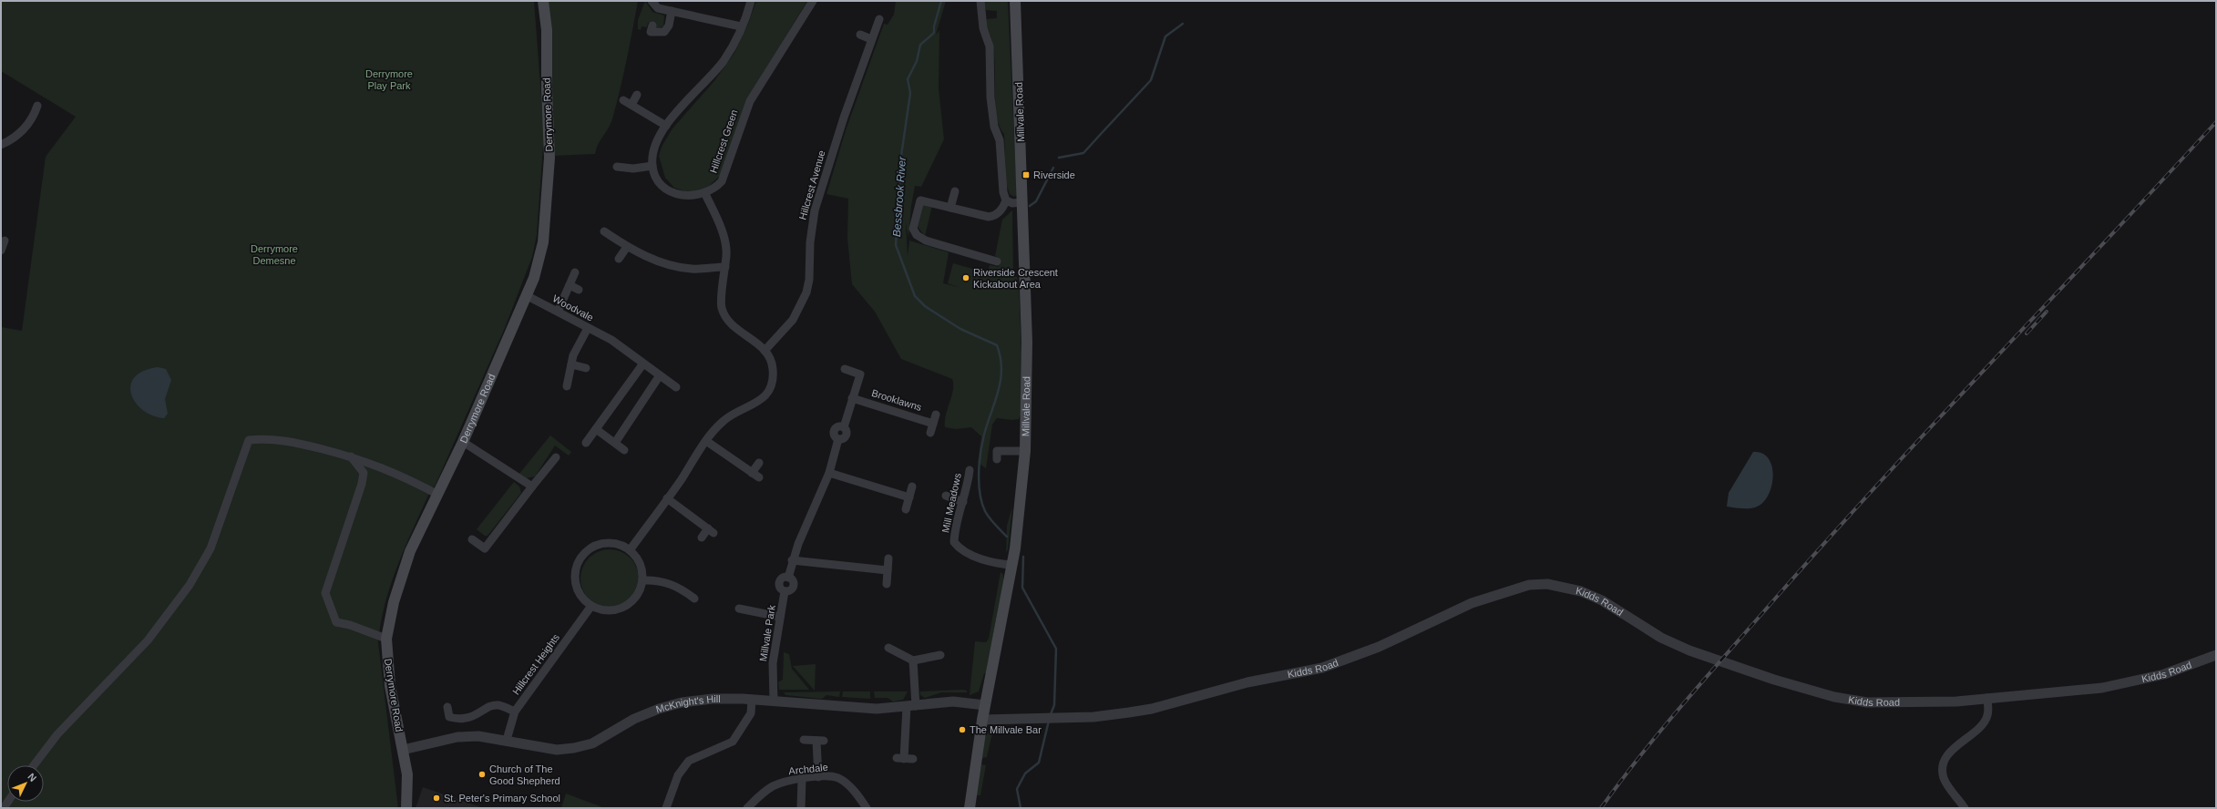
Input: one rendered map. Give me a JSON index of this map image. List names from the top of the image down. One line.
{"streets":{"main road":["Millvale Road","Derrymore Road"],"street":["Hillcrest Green","Hillcrest Avenue","Woodvale","Brooklawns","Mill Meadows","Kidds Road","Millvale Park","Hillcrest Heights","McKnight's Hill","Archdale"]},"crossings":[["Millvale Road","Mill Meadows"],["Millvale Road","Kidds Road"],["Millvale Road","McKnight's Hill"],["Derrymore Road","Woodvale"],["Derrymore Road","McKnight's Hill"],["Millvale Park","McKnight's Hill"],["Hillcrest Heights","McKnight's Hill"]],"water":["Bessbrook River"],"parks":["Derrymore Play Park","Derrymore Demesne"],"places":{"transit":["Riverside"],"other":["Riverside Crescent Kickabout Area","The Millvale Bar","Church of The Good Shepherd","St. Peter's Primary School"]},"north":"top right"}
